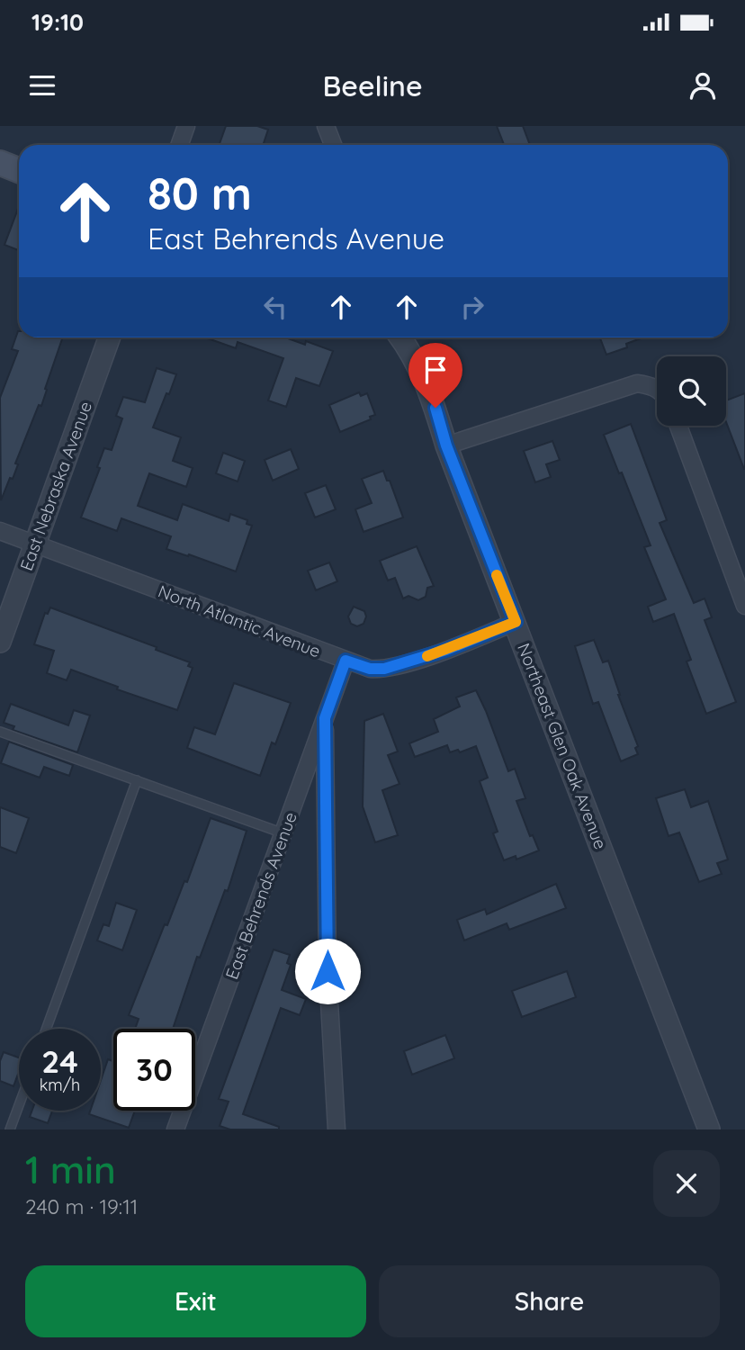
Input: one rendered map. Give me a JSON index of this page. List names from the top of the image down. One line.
{"streets":{"street":["East Nebraska Avenue","North Atlantic Avenue","Northeast Glen Oak Avenue","East Behrends Avenue"]},"crossings":[["East Nebraska Avenue","North Atlantic Avenue"],["North Atlantic Avenue","Northeast Glen Oak Avenue"],["North Atlantic Avenue","East Behrends Avenue"]],"page":{"status":"19:10","header":"Beeline","turn":["80 m","East Behrends Avenue"],"speed":"24 km/h","limit":"30","heading":["1 min","240 m · 19:11"],"buttons":["Exit","Share"]}}
